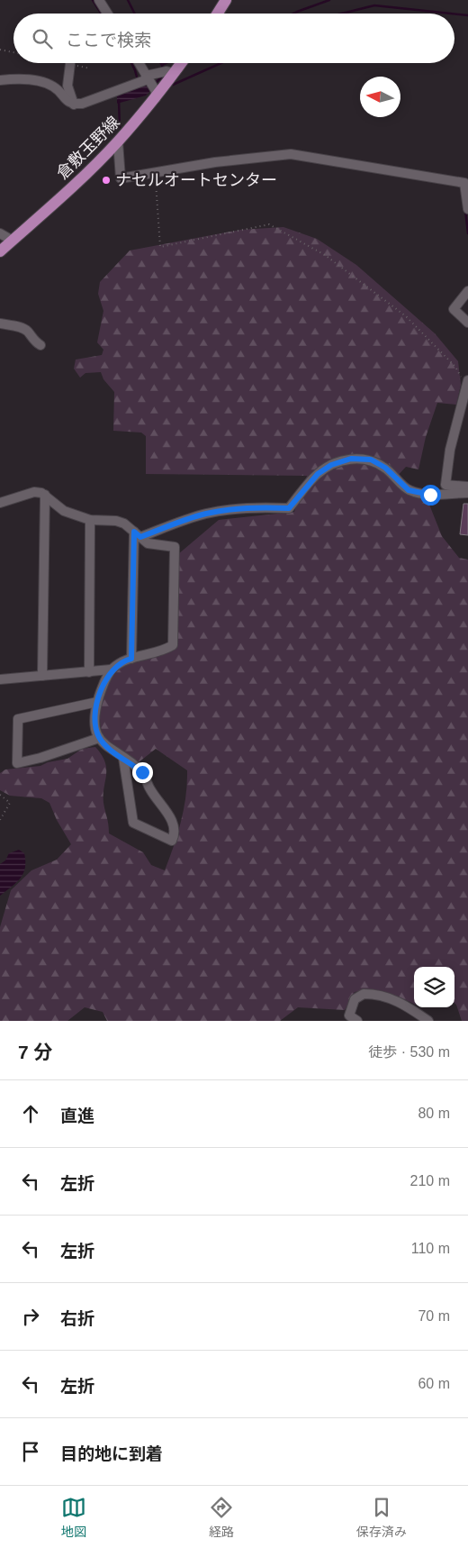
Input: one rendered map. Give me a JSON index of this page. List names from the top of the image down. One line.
{"streets":{"main road":["倉敷玉野線"]},"places":["ナセルオートセンター"],"north":"left","page":{"search":"ここで検索","heading":["7 分","徒歩 · 530 m"],"list":[["直進","80 m"],["左折","210 m"],["左折","110 m"],["右折","70 m"],["左折","60 m"],"目的地に到着"],"nav":["地図","経路","保存済み"]}}
